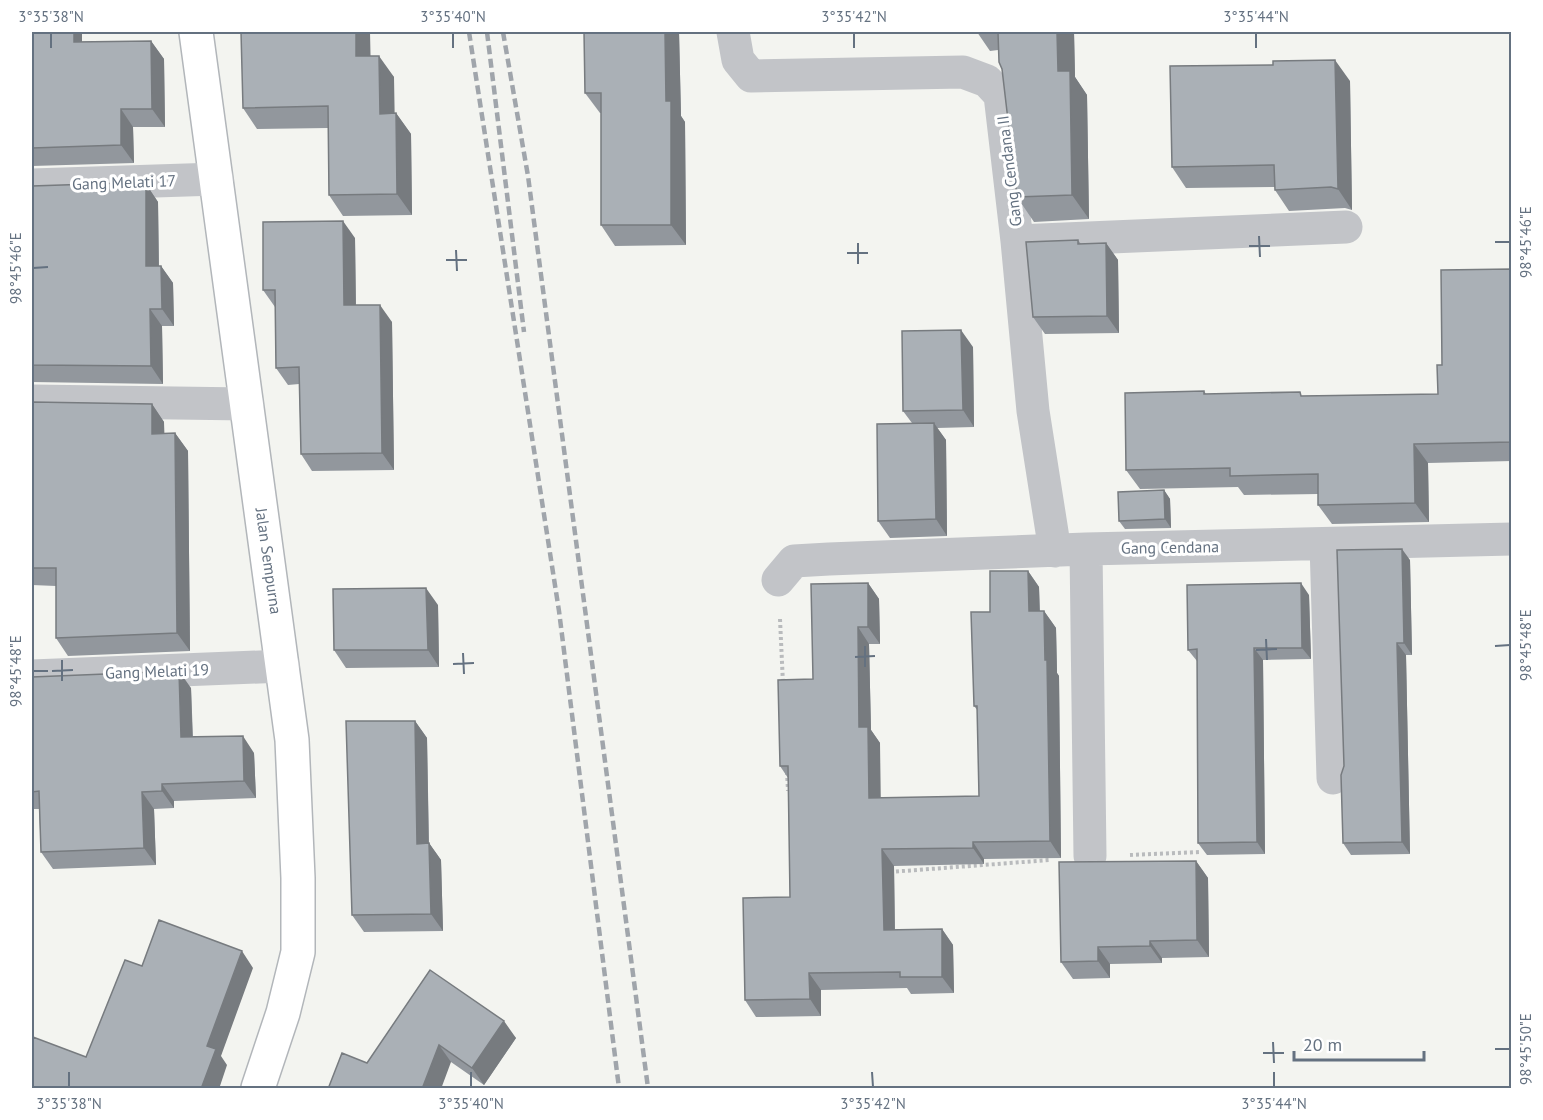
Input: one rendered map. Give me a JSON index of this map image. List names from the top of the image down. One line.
{"streets":{"street":["Gang Cendana II","Gang Melati 17","Gang Cendana","Jalan Sempurna","Gang Melati 19"]},"crossings":[["Gang Cendana II","Gang Cendana"],["Gang Melati 17","Jalan Sempurna"],["Jalan Sempurna","Gang Melati 19"]],"scale_bar":"20 m","coordinates":["3°35'38\"N","3°35'40\"N","3°35'42\"N","3°35'44\"N","98°45'46\"E","98°45'48\"E","98°45'50\"E"]}
